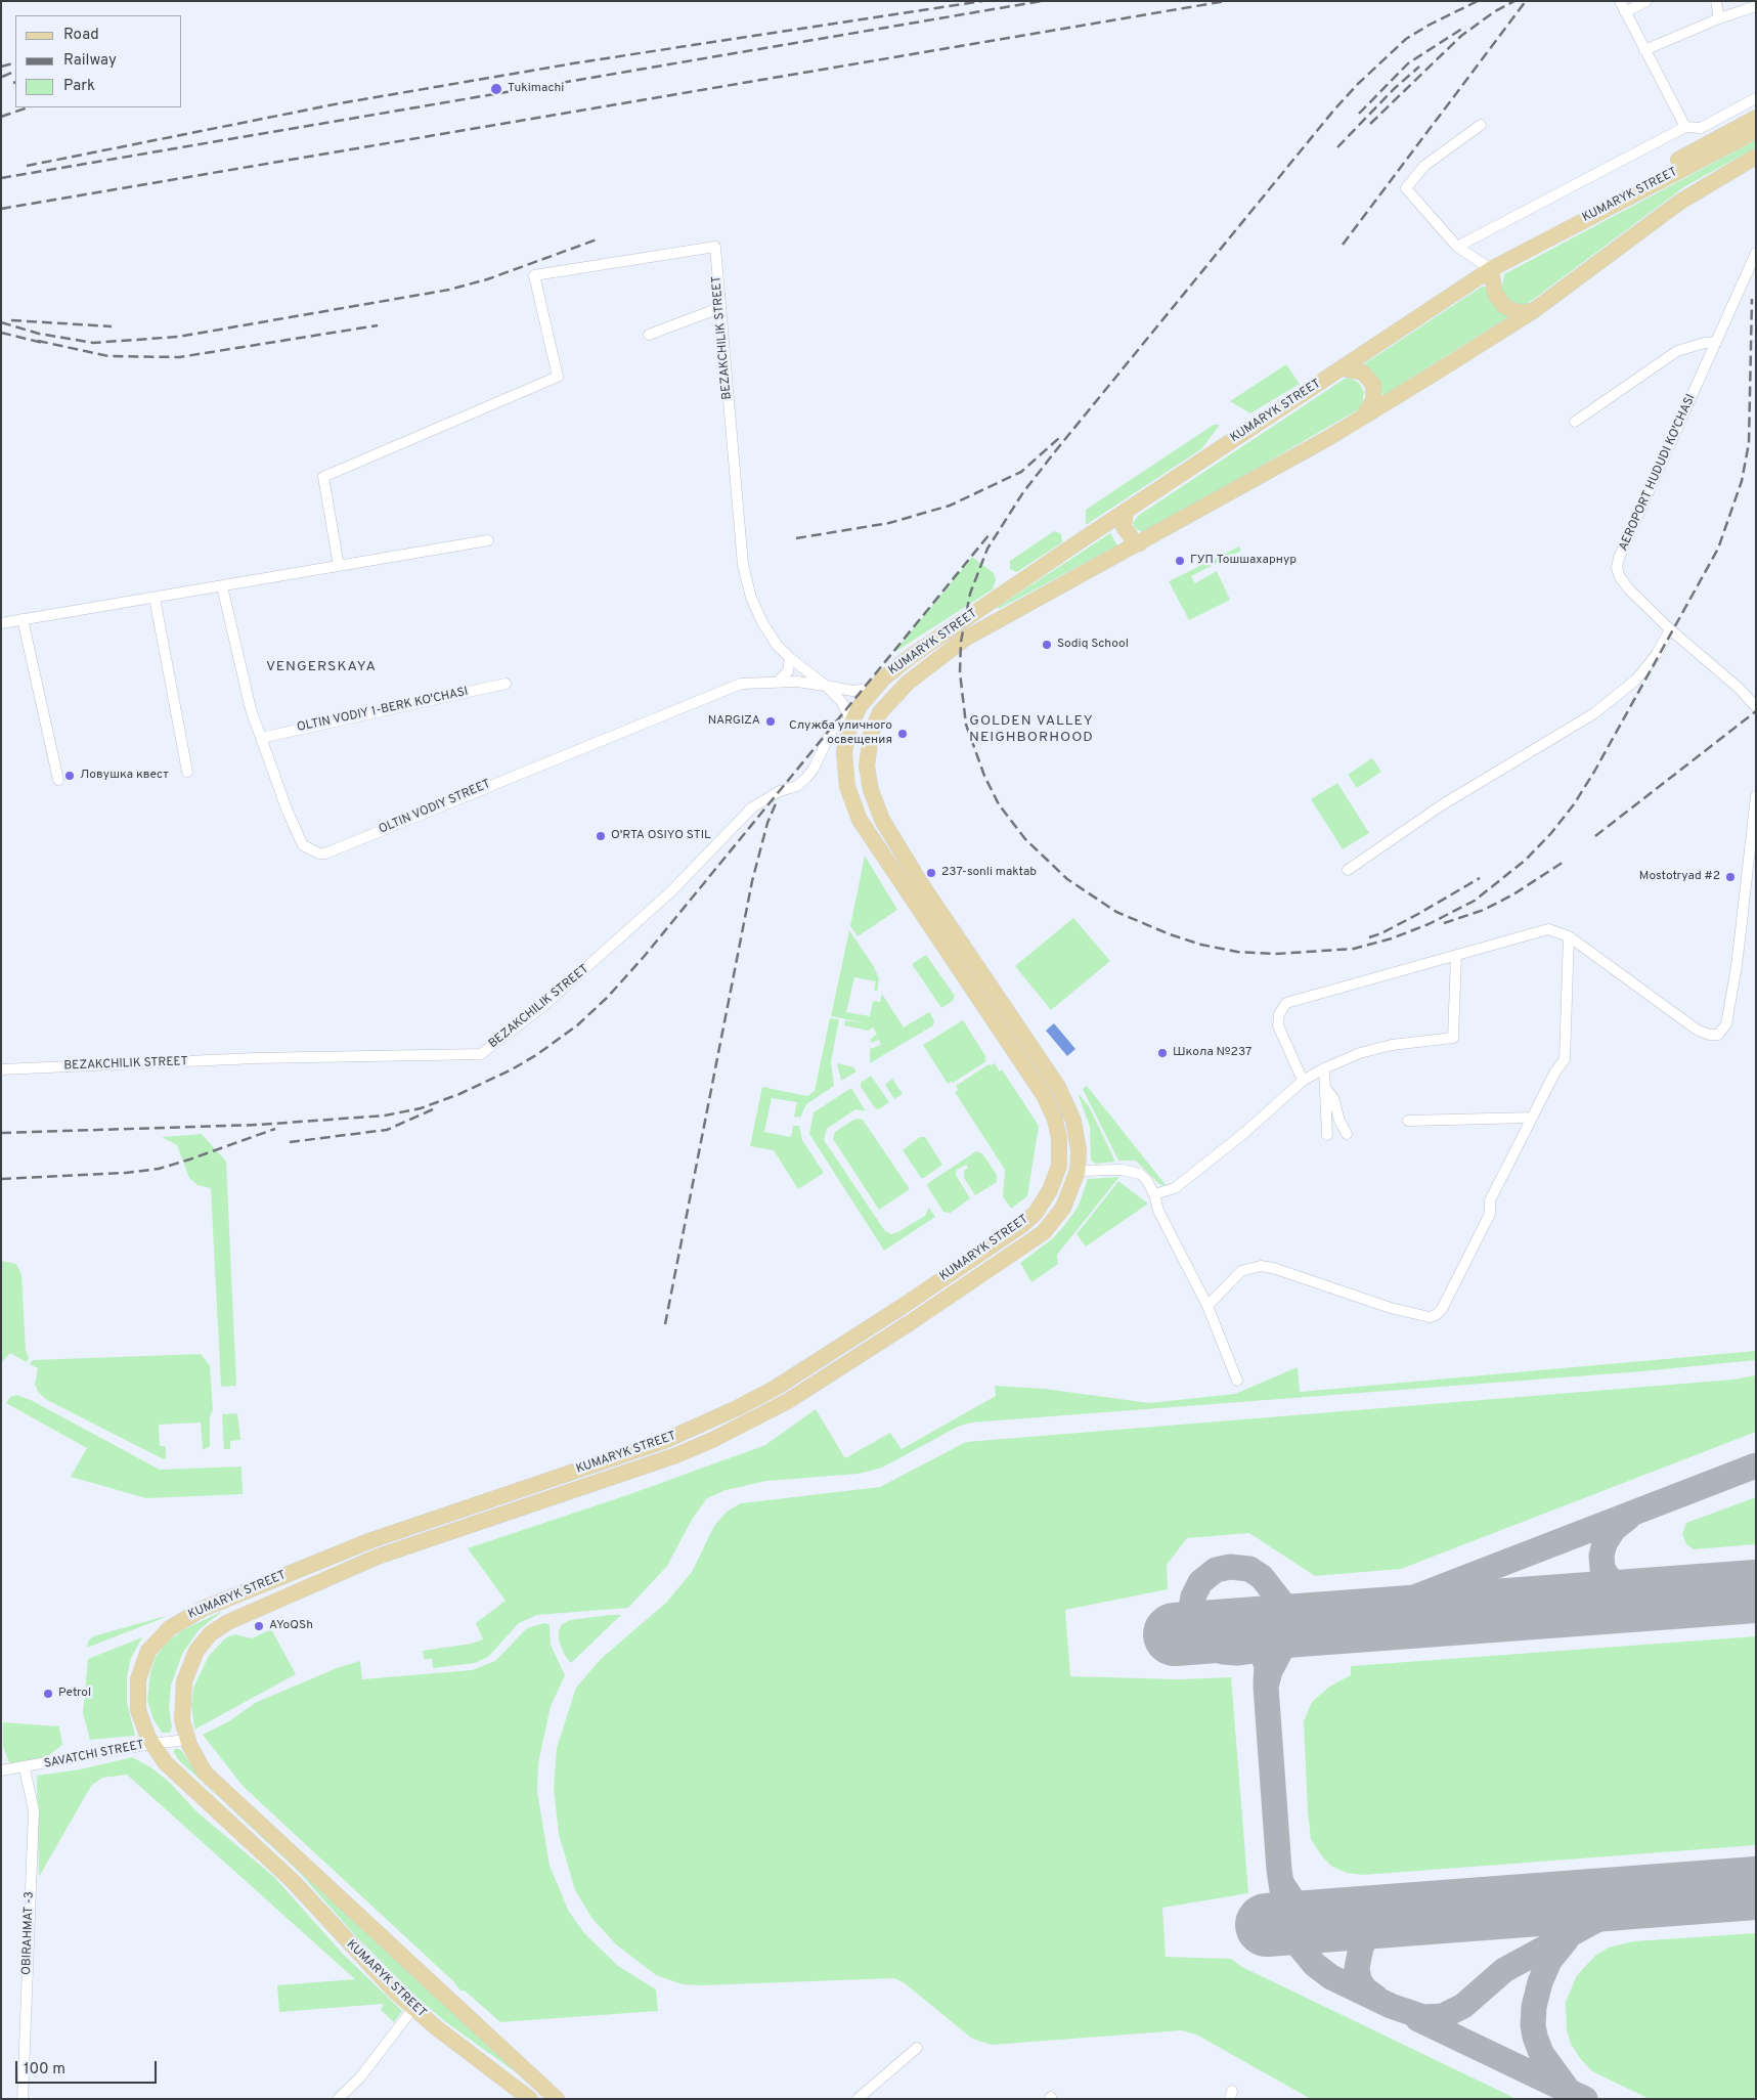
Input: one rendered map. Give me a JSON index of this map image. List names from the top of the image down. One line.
{"streets":{"main road":["KUMARYK STREET"],"street":["BEZAKCHILIK STREET","AEROPORT HUDUDI KO'CHASI","OLTIN VODIY 1-BERK KO'CHASI","OLTIN VODIY STREET","SAVATCHI STREET","OBIRAHMAT -3"]},"crossings":[["KUMARYK STREET","BEZAKCHILIK STREET"],["KUMARYK STREET","OLTIN VODIY STREET"],["KUMARYK STREET","SAVATCHI STREET"],["BEZAKCHILIK STREET","OLTIN VODIY STREET"],["OLTIN VODIY 1-BERK KO'CHASI","OLTIN VODIY STREET"],["SAVATCHI STREET","OBIRAHMAT -3"]],"districts":["VENGERSKAYA","GOLDEN VALLEY NEIGHBORHOOD"],"places":["Tukimachi","ГУП Тошшахарнур","Sodiq School","NARGIZA","Служба уличного освещения","Ловушка квест","O'RTA OSIYO STIL","237-sonli maktab","Mostotryad #2","Школа №237","AYoQSh","Petrol"],"legend":["Road","Railway","Park"],"scale_bar":"100 m"}
